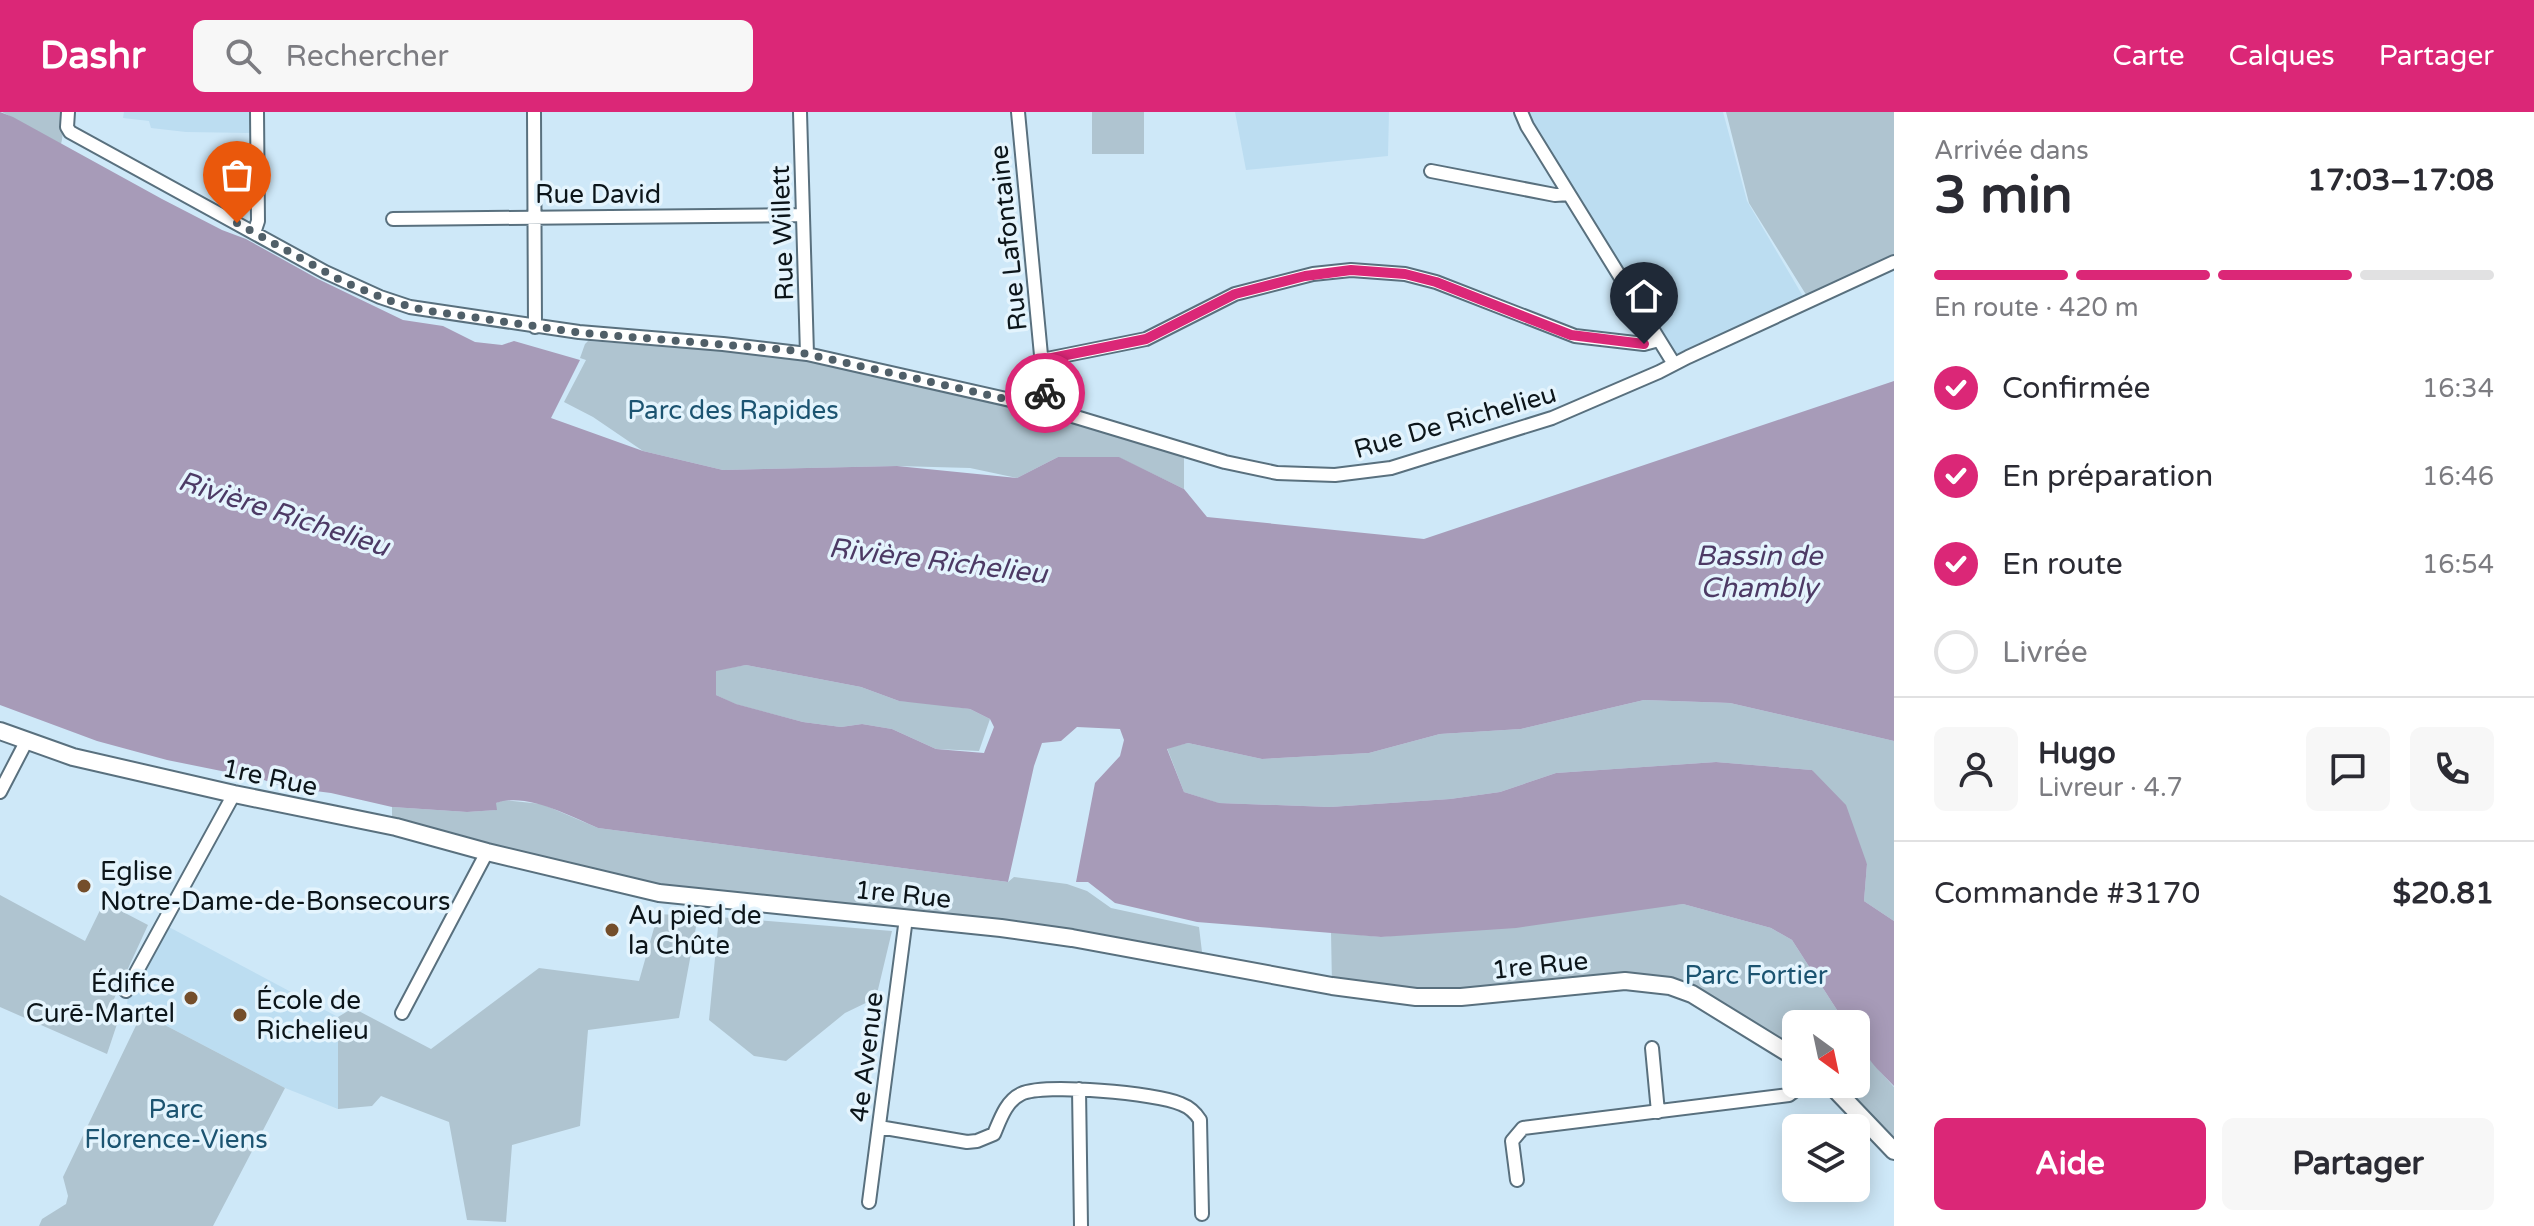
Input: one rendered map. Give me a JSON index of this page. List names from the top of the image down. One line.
{"streets":{"street":["Rue David","Rue Willett","Rue Lafontaine","Rue De Richelieu","1re Rue","4e Avenue"]},"crossings":[["Rue David","Rue Willett"],["Rue Willett","Rue De Richelieu"],["Rue Lafontaine","Rue De Richelieu"],["1re Rue","4e Avenue"]],"water":["Rivière Richelieu","Bassin de Chambly"],"parks":["Parc des Rapides","Parc Fortier","Parc Florence-Viens"],"places":["Eglise Notre-Dame-de-Bonsecours","Au pied de la Chûte","Édifice Curē-Martel","École de Richelieu"],"north":"bottom right","page":{"header":"Dashr","search":"Rechercher","nav":["Carte","Calques","Partager"],"heading":["3 min","Arrivée dans","17:03–17:08"],"panel":["Hugo","Livreur · 4.7","Commande #3170","$20.81"],"bar":"En route · 420 m","list":[["Confirmée","16:34"],["En préparation","16:46"],["En route","16:54"],"Livrée"],"buttons":["Aide","Partager"]}}
